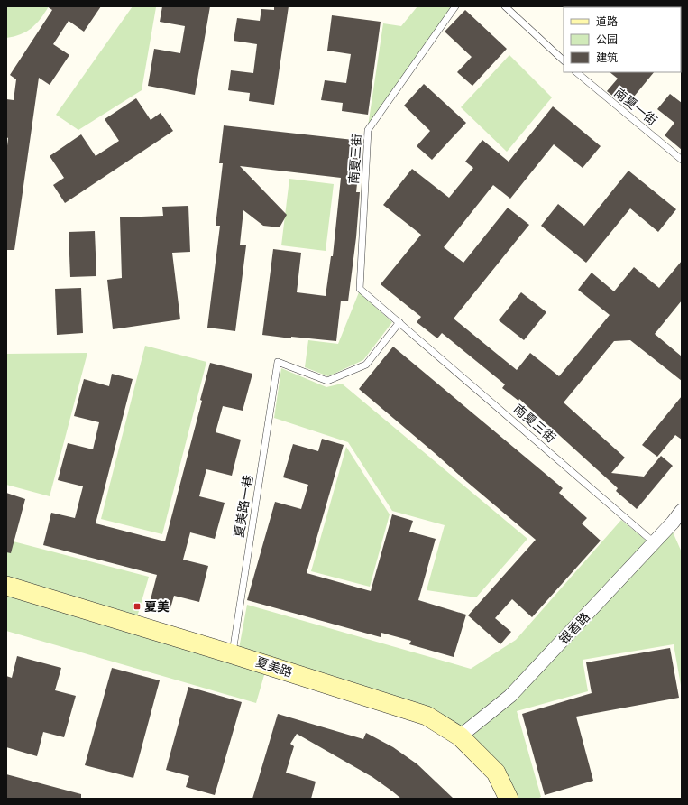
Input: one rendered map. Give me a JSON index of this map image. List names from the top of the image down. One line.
{"streets":{"street":["银香路","夏美路"],"lane":["南夏一街","南夏三街","夏美路一巷"]},"crossings":[["南夏三街","夏美路一巷"],["南夏三街","银香路"],["夏美路一巷","夏美路"],["银香路","夏美路"]],"places":{"transit":["夏美"]},"legend":["道路","公园","建筑"]}
